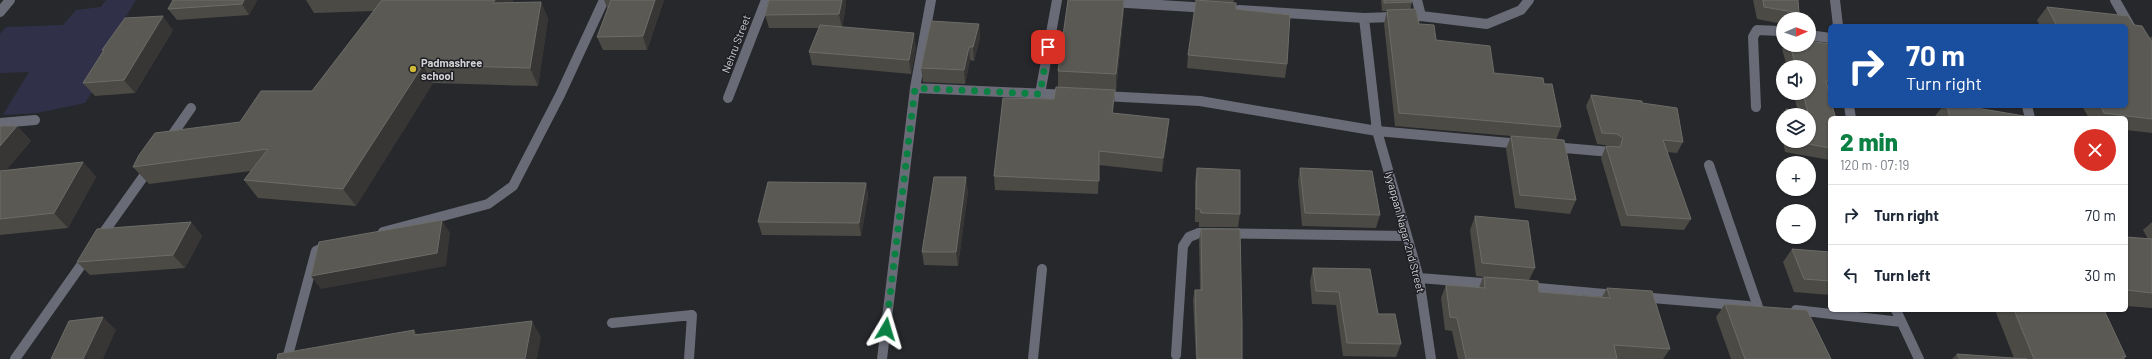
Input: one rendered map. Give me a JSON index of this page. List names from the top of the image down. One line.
{"streets":{"street":["Nehru Street","Iyyappan Nagar 2nd Street"]},"places":["Padmashree school"],"north":"right","page":{"map_buttons":["+","−"],"turn":["70 m","Turn right"],"heading":["2 min","120 m · 07:19"],"list":[{"name":"Turn right","value":"70 m"},{"name":"Turn left","value":"30 m"}]}}
